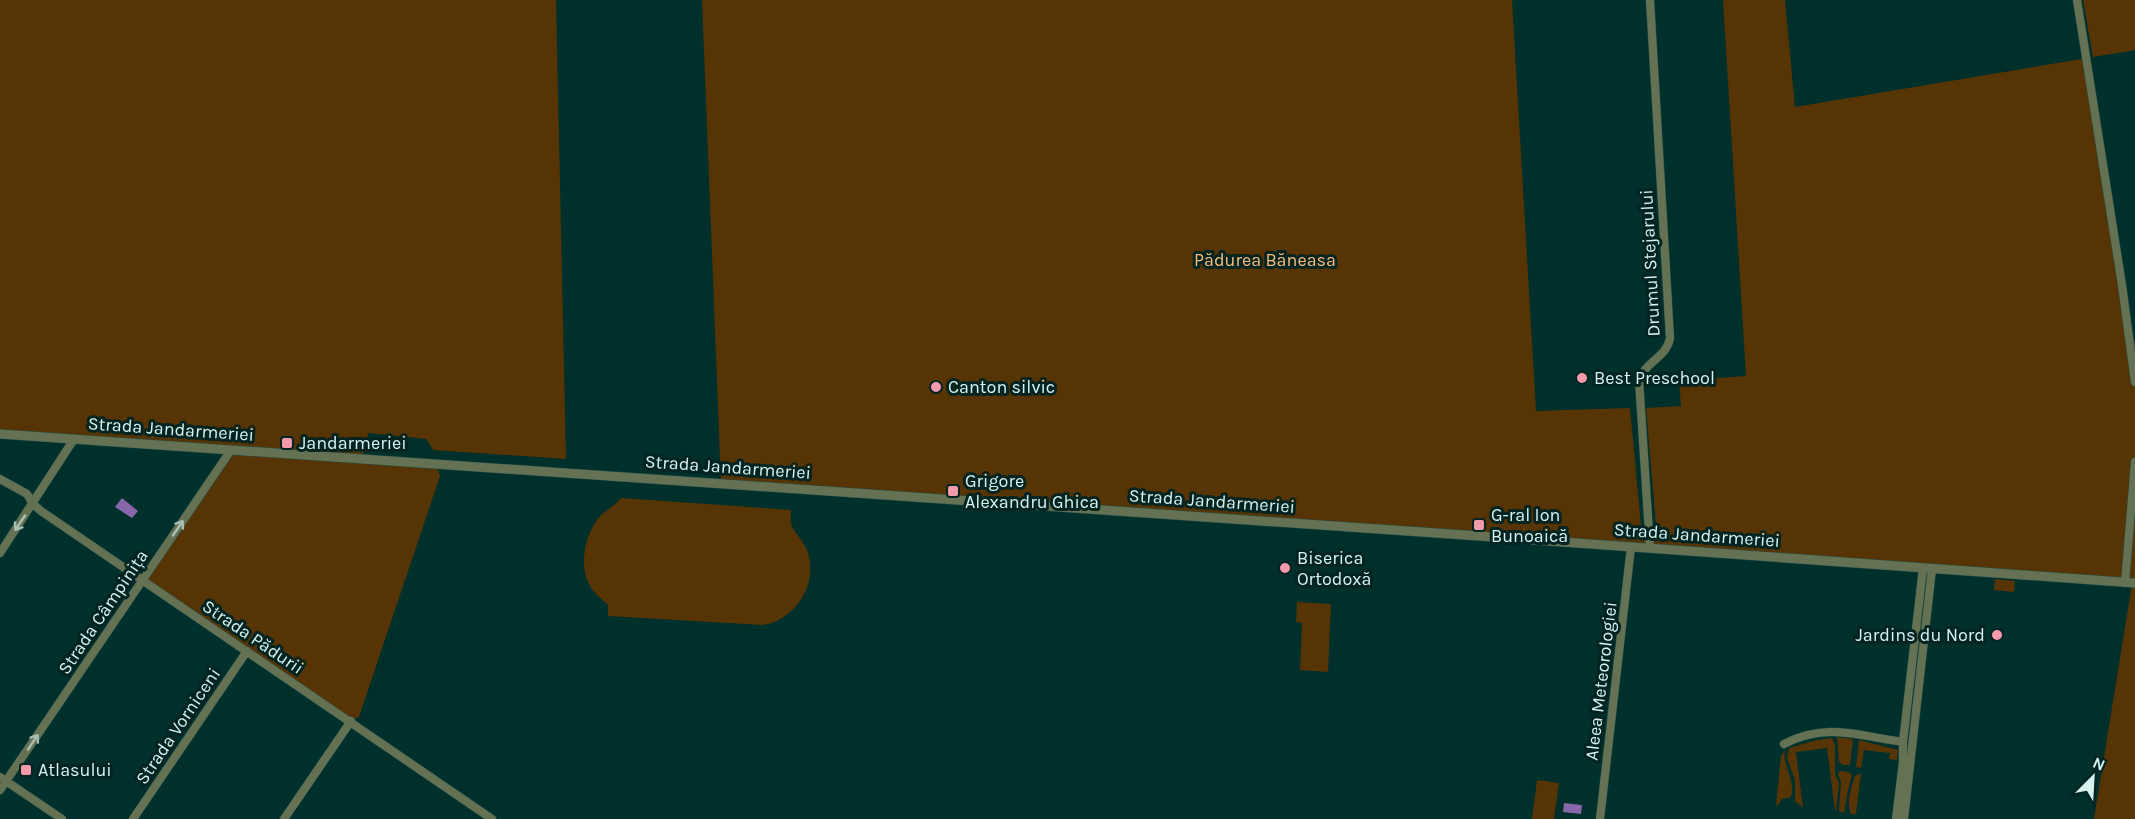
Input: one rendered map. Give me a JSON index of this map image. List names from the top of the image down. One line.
{"streets":{"street":["Drumul Stejarului","Strada Jandarmeriei","Strada Câmpinița","Strada Pădurii","Aleea Meteorologiei","Strada Vorniceni"]},"crossings":[["Drumul Stejarului","Strada Jandarmeriei"],["Strada Jandarmeriei","Strada Câmpinița"],["Strada Jandarmeriei","Aleea Meteorologiei"],["Strada Câmpinița","Strada Pădurii"],["Strada Pădurii","Strada Vorniceni"]],"one_way":["Strada Câmpinița"],"parks":["Pădurea Băneasa"],"places":{"other":["Best Preschool","Canton silvic","Biserica Ortodoxă","Jardins du Nord"],"transit":["Jandarmeriei","Grigore Alexandru Ghica","G-ral Ion Bunoaică","Atlasului"]},"north":"top right"}
